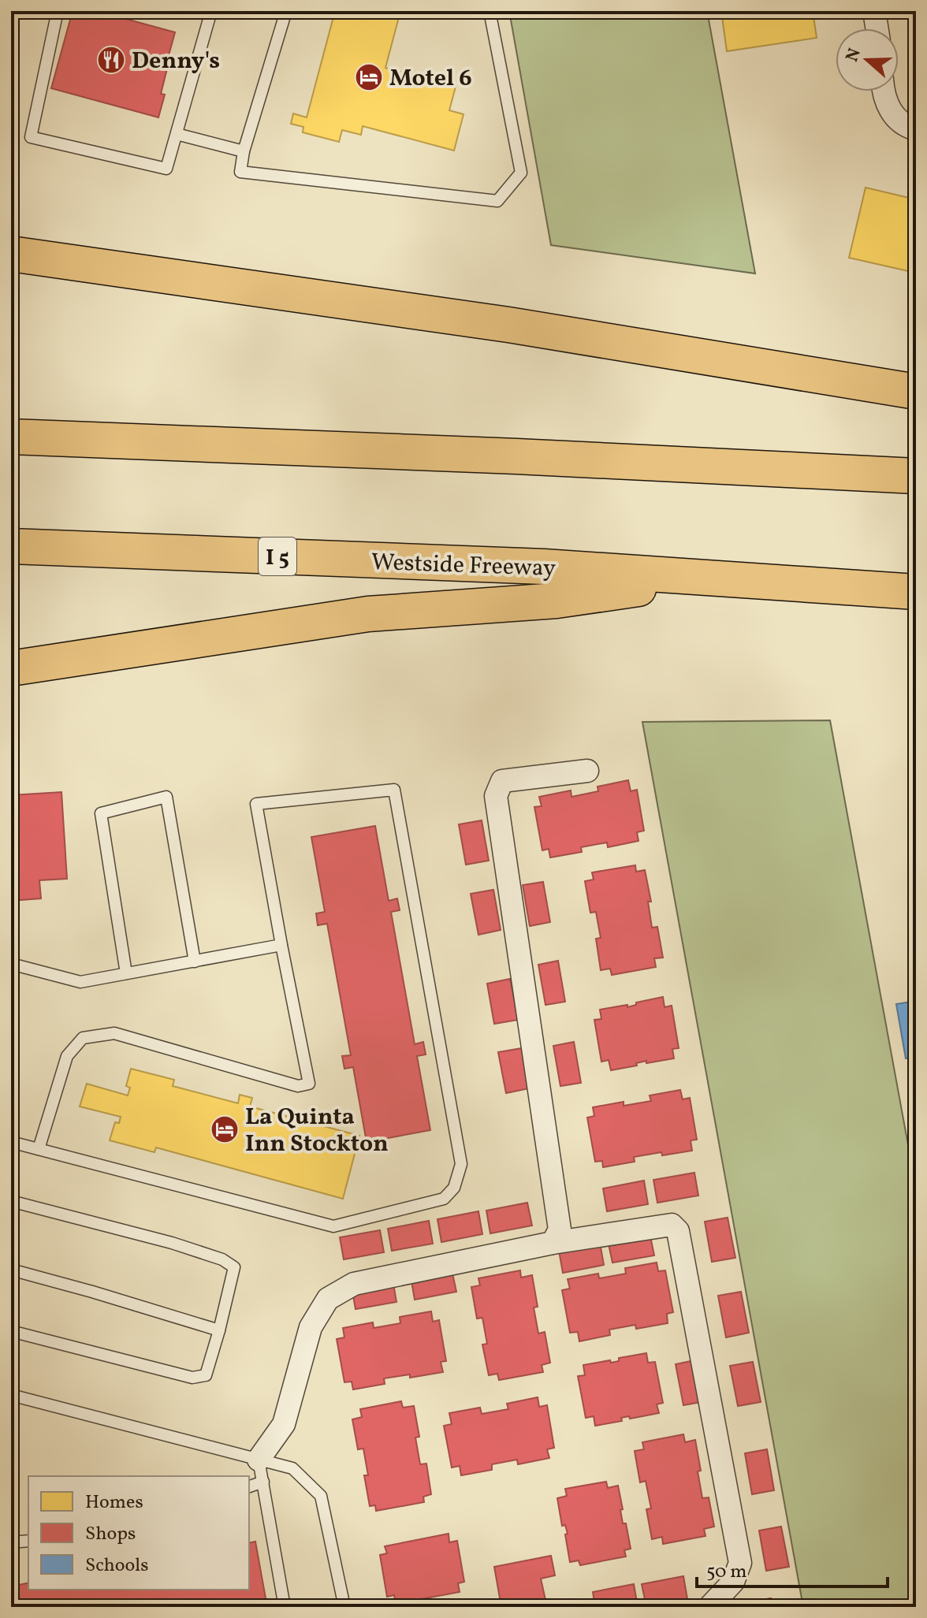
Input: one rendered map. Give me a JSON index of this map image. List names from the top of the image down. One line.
{"streets":{"highway":["I 5","Westside Freeway"]},"places":{"restaurant":["Denny's"],"hotel":["Motel 6","La Quinta Inn Stockton"]},"legend":["Homes","Shops","Schools"],"scale_bar":"50 m","north":"left"}
